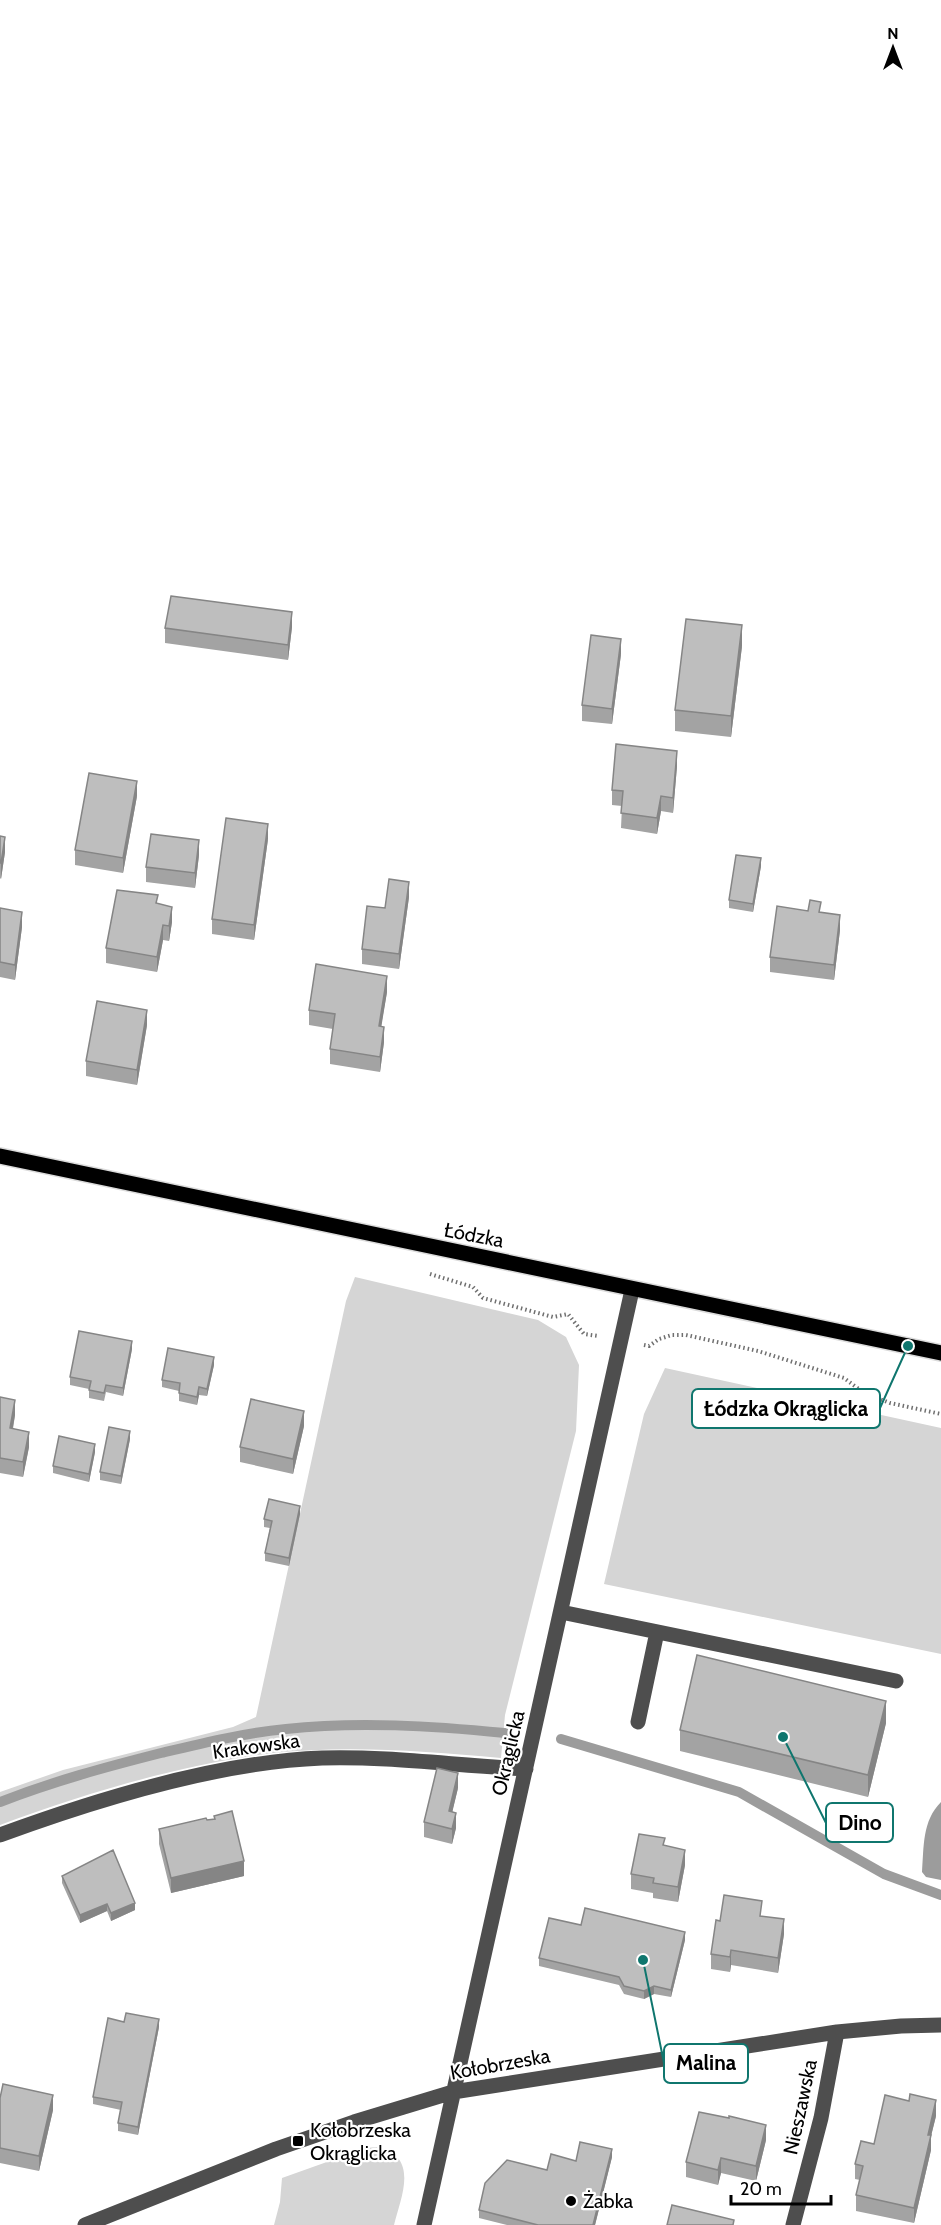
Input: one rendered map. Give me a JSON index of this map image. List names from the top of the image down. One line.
{"streets":{"main road":["Łódzka"],"street":["Krakowska","Okrąglicka","Kołobrzeska","Nieszawska"]},"crossings":[["Łódzka","Okrąglicka"],["Krakowska","Okrąglicka"],["Okrąglicka","Kołobrzeska"],["Kołobrzeska","Nieszawska"]],"places":{"other":["Łódzka Okrąglicka","Dino","Malina","Żabka"],"transit":["Kołobrzeska Okrąglicka"]},"scale_bar":"20 m","north":"top"}
